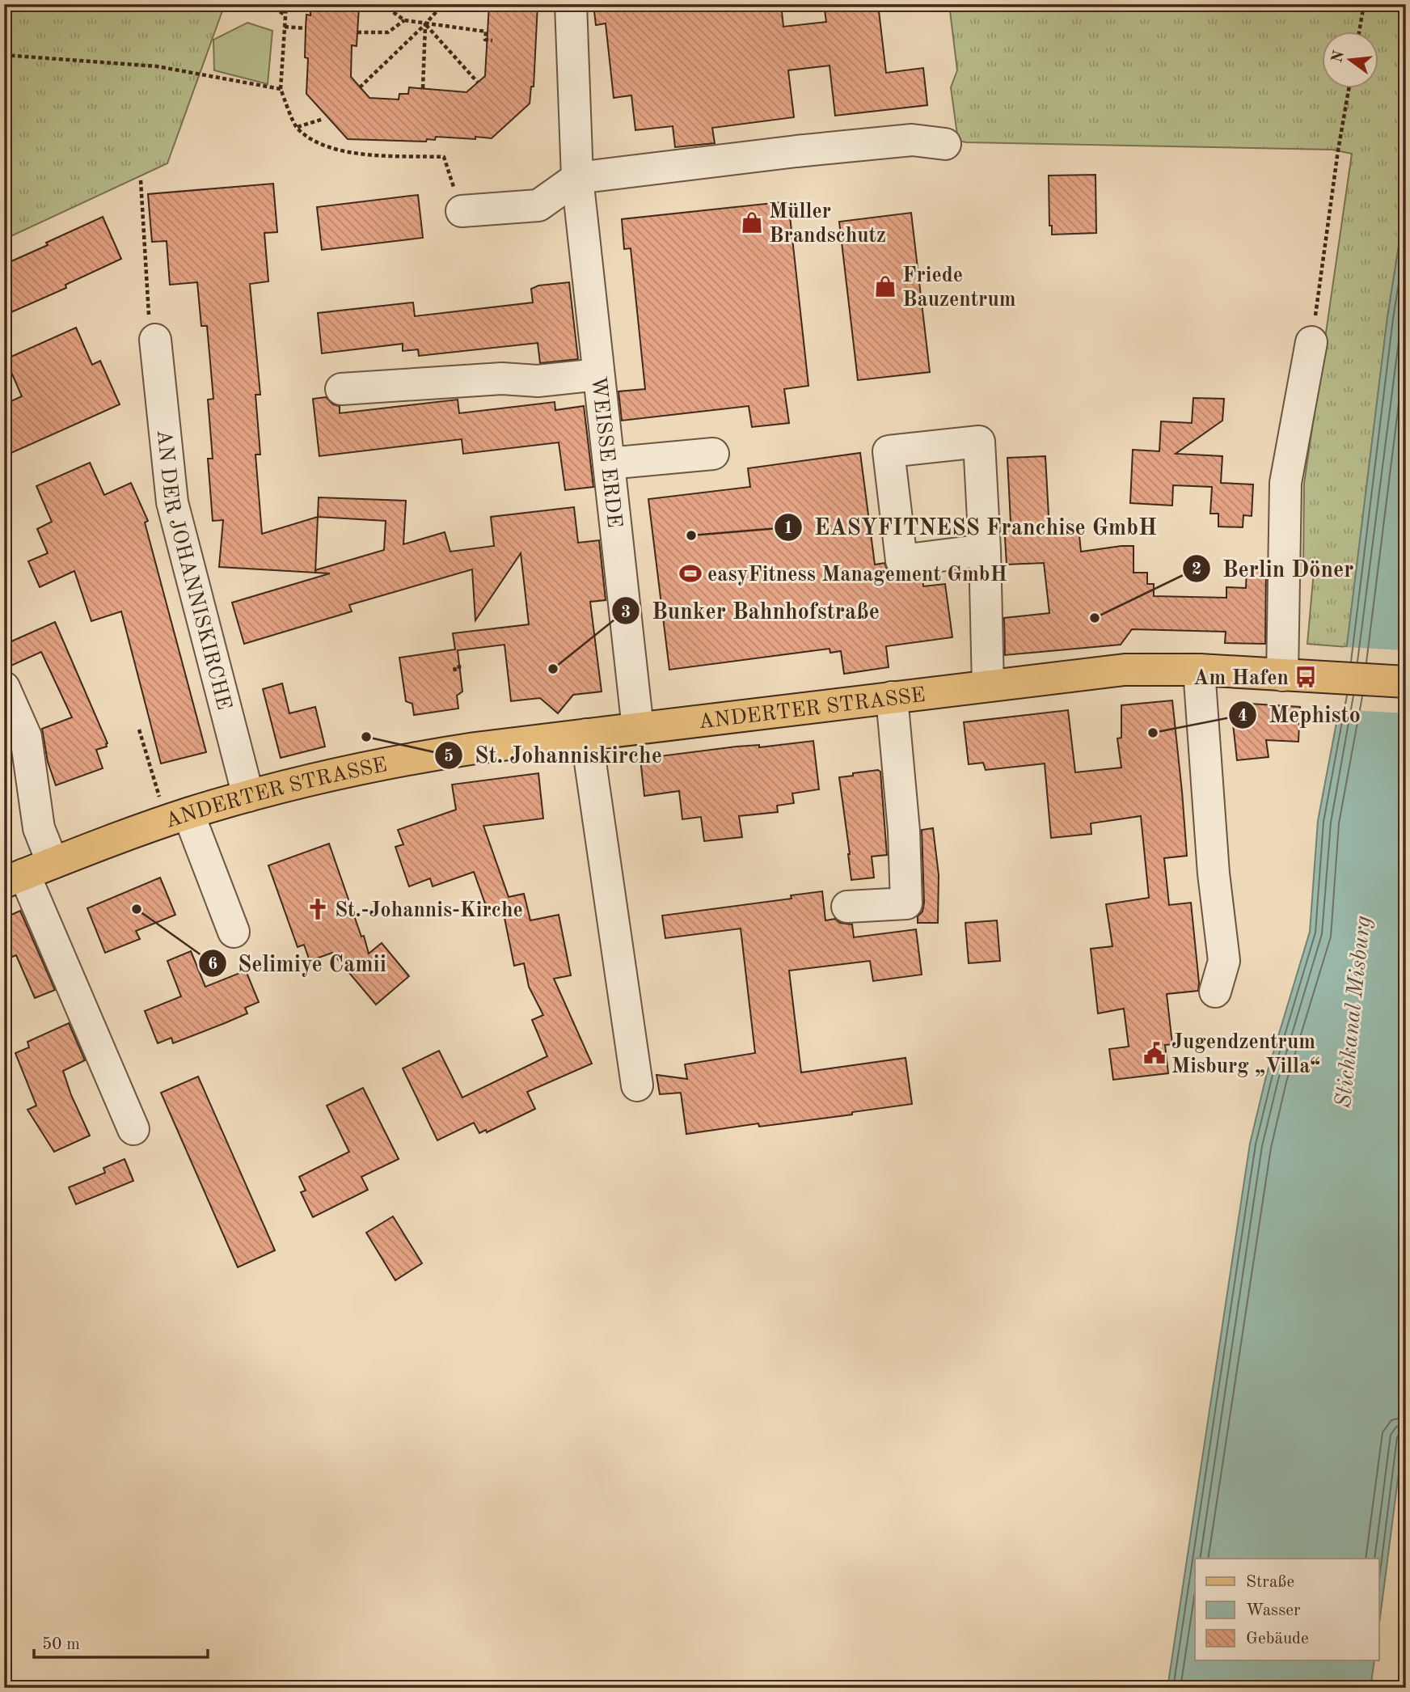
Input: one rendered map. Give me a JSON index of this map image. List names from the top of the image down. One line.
{"streets":{"main road":["ANDERTER STRASSE"],"street":["WEISSE ERDE","AN DER JOHANNISKIRCHE"]},"crossings":[["WEISSE ERDE","ANDERTER STRASSE"],["AN DER JOHANNISKIRCHE","ANDERTER STRASSE"]],"water":["Stichkanal Misburg"],"places":{"shop":["Müller Brandschutz","Friede Bauzentrum"],"other":["EASYFITNESS Franchise GmbH","Berlin Döner","Bunker Bahnhofstraße","Mephisto","St. Johanniskirche","Selimiye Camii"],"sports":["easyFitness Management GmbH"],"bus stop":["Am Hafen"],"church":["St.-Johannis-Kirche"],"public building":["Jugendzentrum Misburg „Villa“"]},"legend":["Straße","Wasser","Gebäude"],"scale_bar":"50 m","north":"left"}
